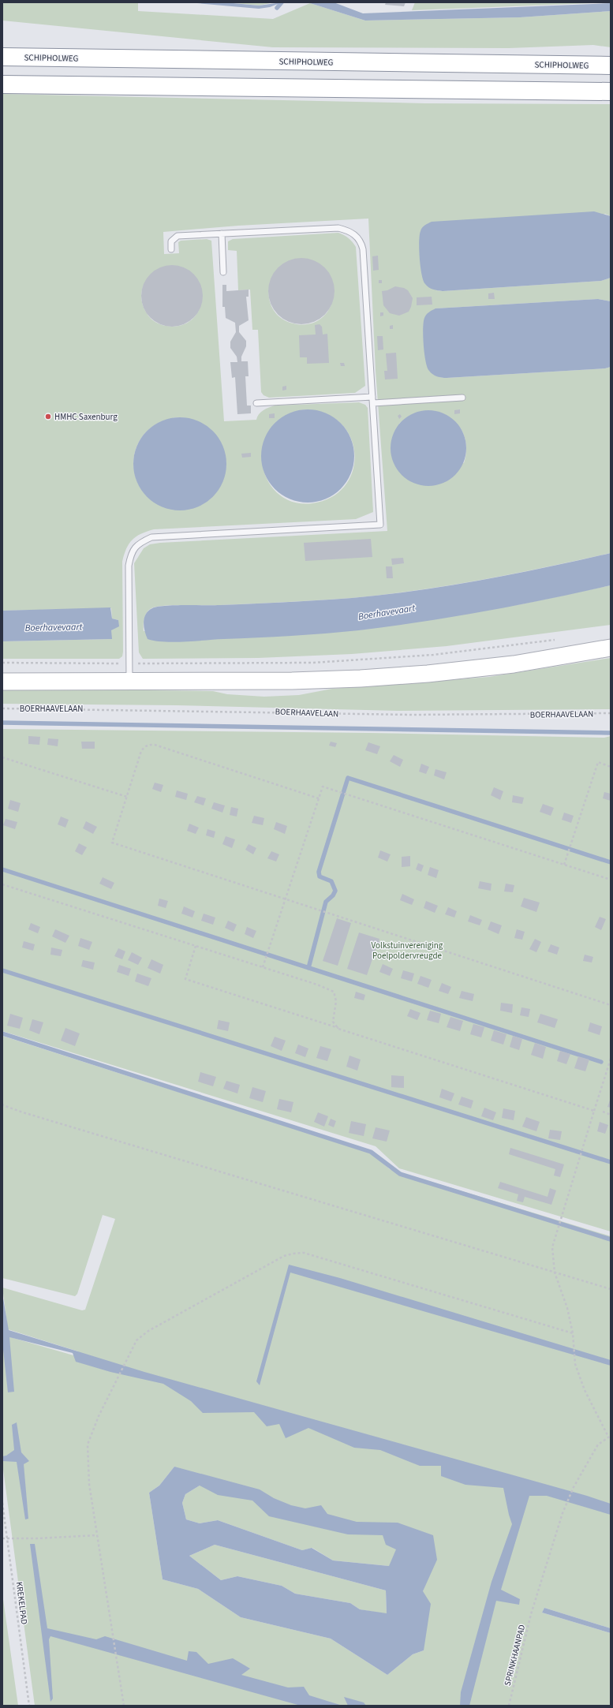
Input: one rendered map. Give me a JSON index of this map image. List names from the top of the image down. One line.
{"streets":{"highway":["SCHIPHOLWEG"],"path":["BOERHAAVELAAN","KREKELPAD","SPRINKHAANPAD"]},"water":["Boerhavevaart"],"parks":["Volkstuinvereniging Poelpoldervreugde"],"places":["HMHC Saxenburg"]}
